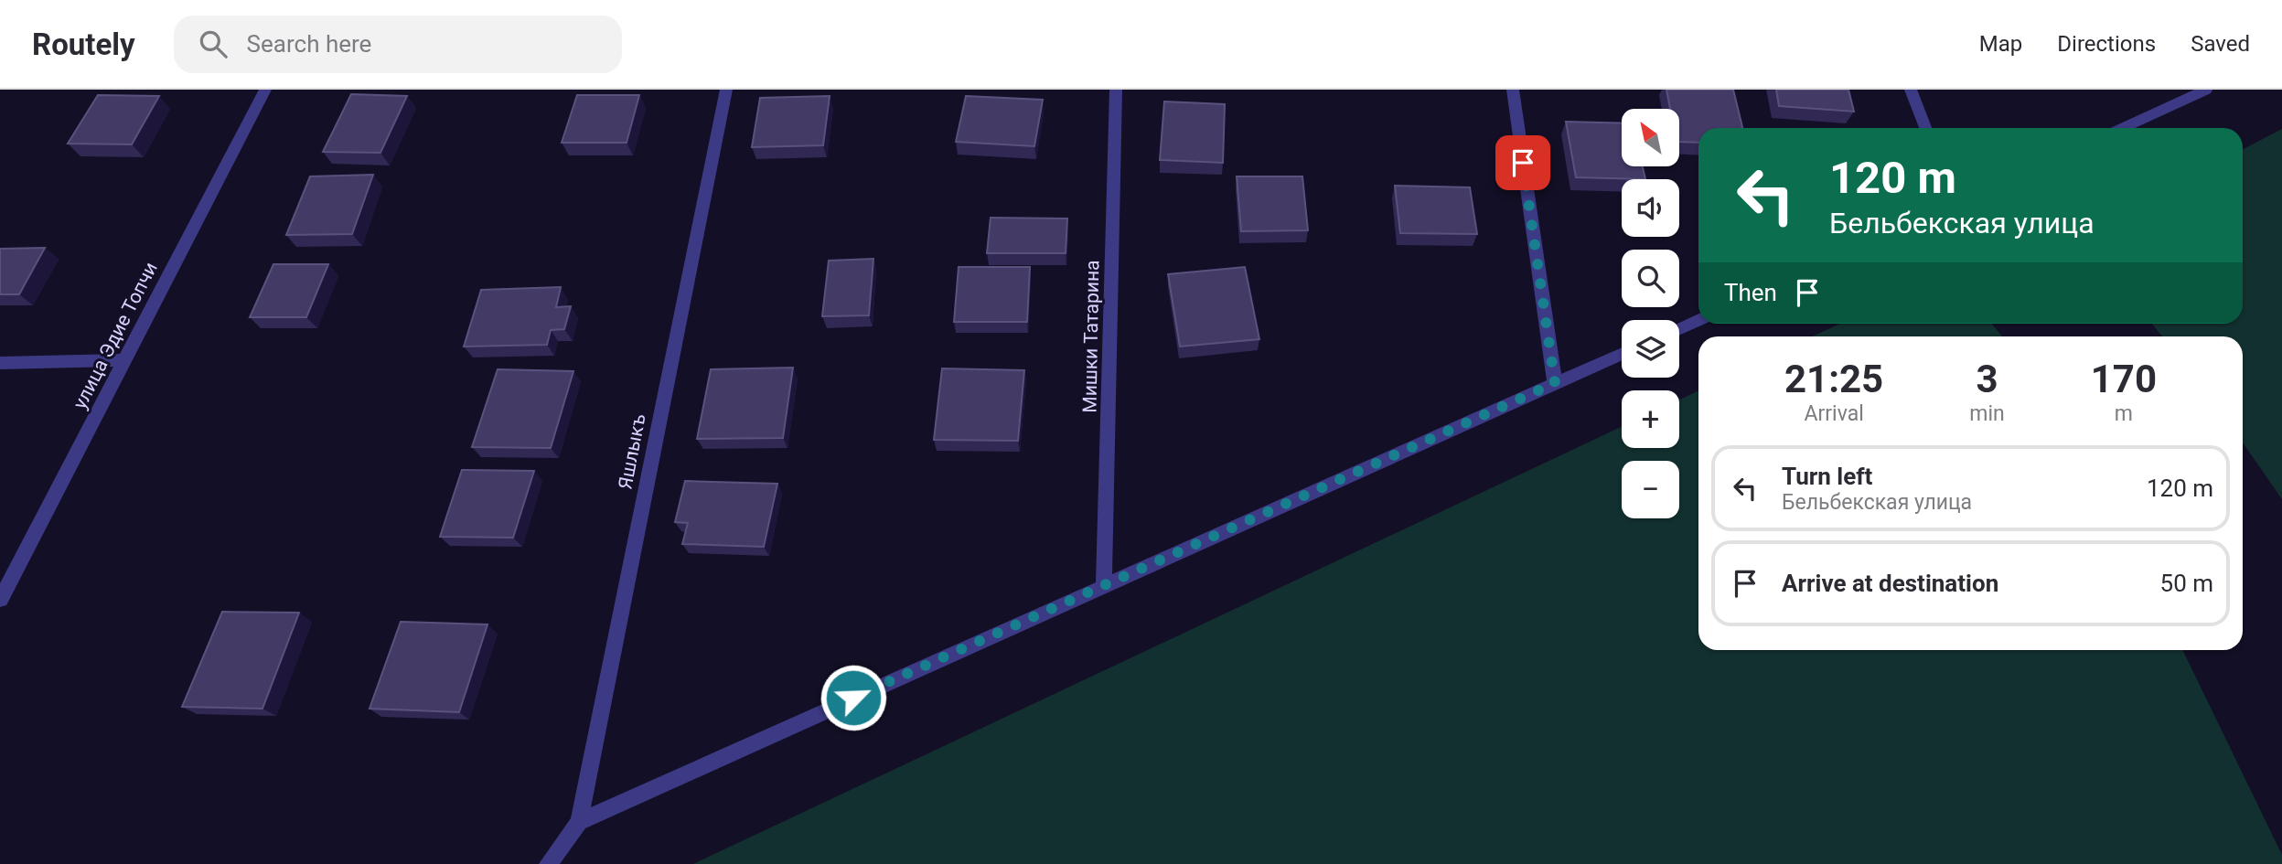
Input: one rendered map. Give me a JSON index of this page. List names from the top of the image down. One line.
{"streets":{"street":["улица Эдие Топчи","Мишки Татарина","Яшлыкъ"]},"north":"top left","page":{"header":"Routely","search":"Search here","nav":["Map","Directions","Saved"],"map_buttons":["+","−"],"turn":["120 m","Бельбекская улица"],"then":"Then","eta":["21:25","Arrival","3","min","170","m"],"list":[{"name":"Turn left","note":"Бельбекская улица","value":"120 m"},{"name":"Arrive at destination","value":"50 m"}]}}
